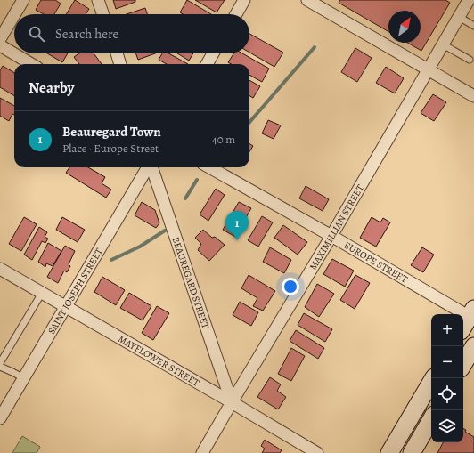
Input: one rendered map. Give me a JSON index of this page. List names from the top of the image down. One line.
{"streets":{"street":["MAXIMILLIAN STREET","EUROPE STREET","BEAUREGARD STREET","SAINT JOSEPH STREET","MAYFLOWER STREET"]},"crossings":[["MAXIMILLIAN STREET","EUROPE STREET"],["MAXIMILLIAN STREET","BEAUREGARD STREET"],["MAXIMILLIAN STREET","MAYFLOWER STREET"],["BEAUREGARD STREET","MAYFLOWER STREET"],["SAINT JOSEPH STREET","MAYFLOWER STREET"]],"north":"top right","page":{"search":"Search here","heading":"Nearby","list":[{"mark":"1","name":"Beauregard Town","note":"Place · Europe Street","value":"40 m"}],"pins":"1","map_buttons":["+","−"]}}
